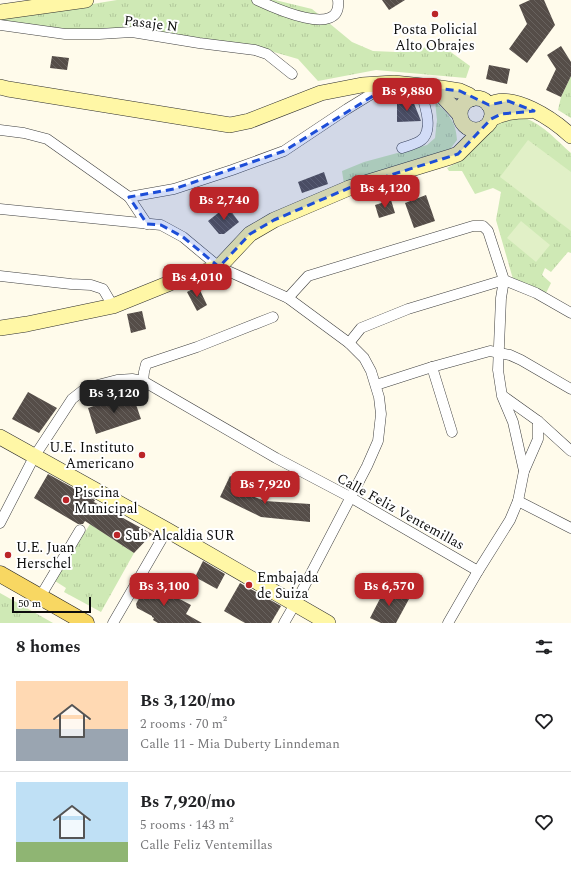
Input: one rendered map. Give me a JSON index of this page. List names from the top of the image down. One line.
{"streets":{"street":["Pasaje N","Calle Feliz Ventemillas"]},"places":["Posta Policial Alto Obrajes","U.E. Instituto Americano","Piscina Municipal","Sub Alcaldia SUR","U.E. Juan Herschel","Embajada de Suiza"],"scale_bar":"50 m","page":{"price":["Bs 9,880","Bs 4,120","Bs 2,740","Bs 4,010","Bs 3,120","Bs 7,920","Bs 3,100","Bs 6,570"],"scale":"50 m","heading":"8 homes","list":[{"name":"Bs 3,120/mo","note":"2 rooms · 70 m² · Calle 11 - Mia Duberty Linndeman"},{"name":"Bs 7,920/mo","note":"5 rooms · 143 m² · Calle Feliz Ventemillas"}]}}
